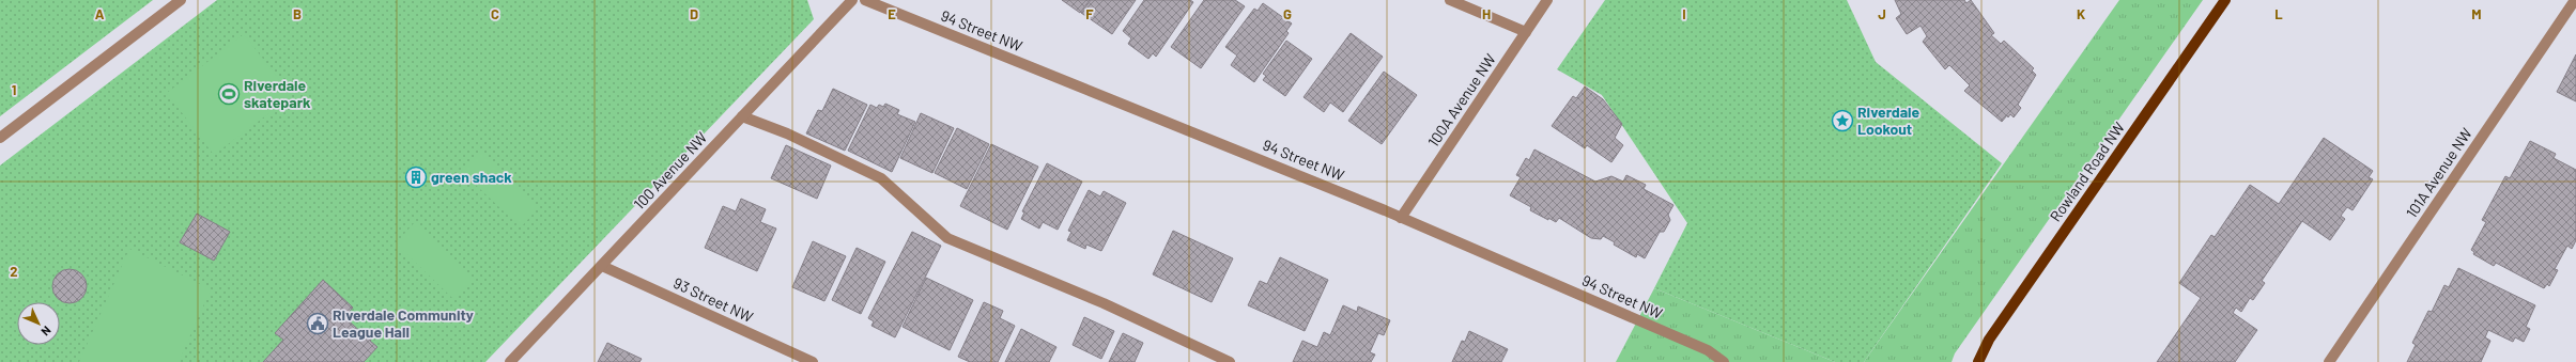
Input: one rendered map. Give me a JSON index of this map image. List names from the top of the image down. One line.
{"streets":{"main road":["Rowland Road NW"],"street":["94 Street NW","100A Avenue NW","100 Avenue NW","101A Avenue NW","93 Street NW"]},"crossings":[["94 Street NW","100A Avenue NW"],["100 Avenue NW","93 Street NW"]],"places":{"sports":["Riverdale skatepark"],"place":["Riverdale Lookout"],"building":["green shack"],"public building":["Riverdale Community League Hall"]},"north":"bottom right","grid":{"columns":["A","B","C","D","E","F","G","H","I","J","K","L","M"],"rows":["1","2"]}}
